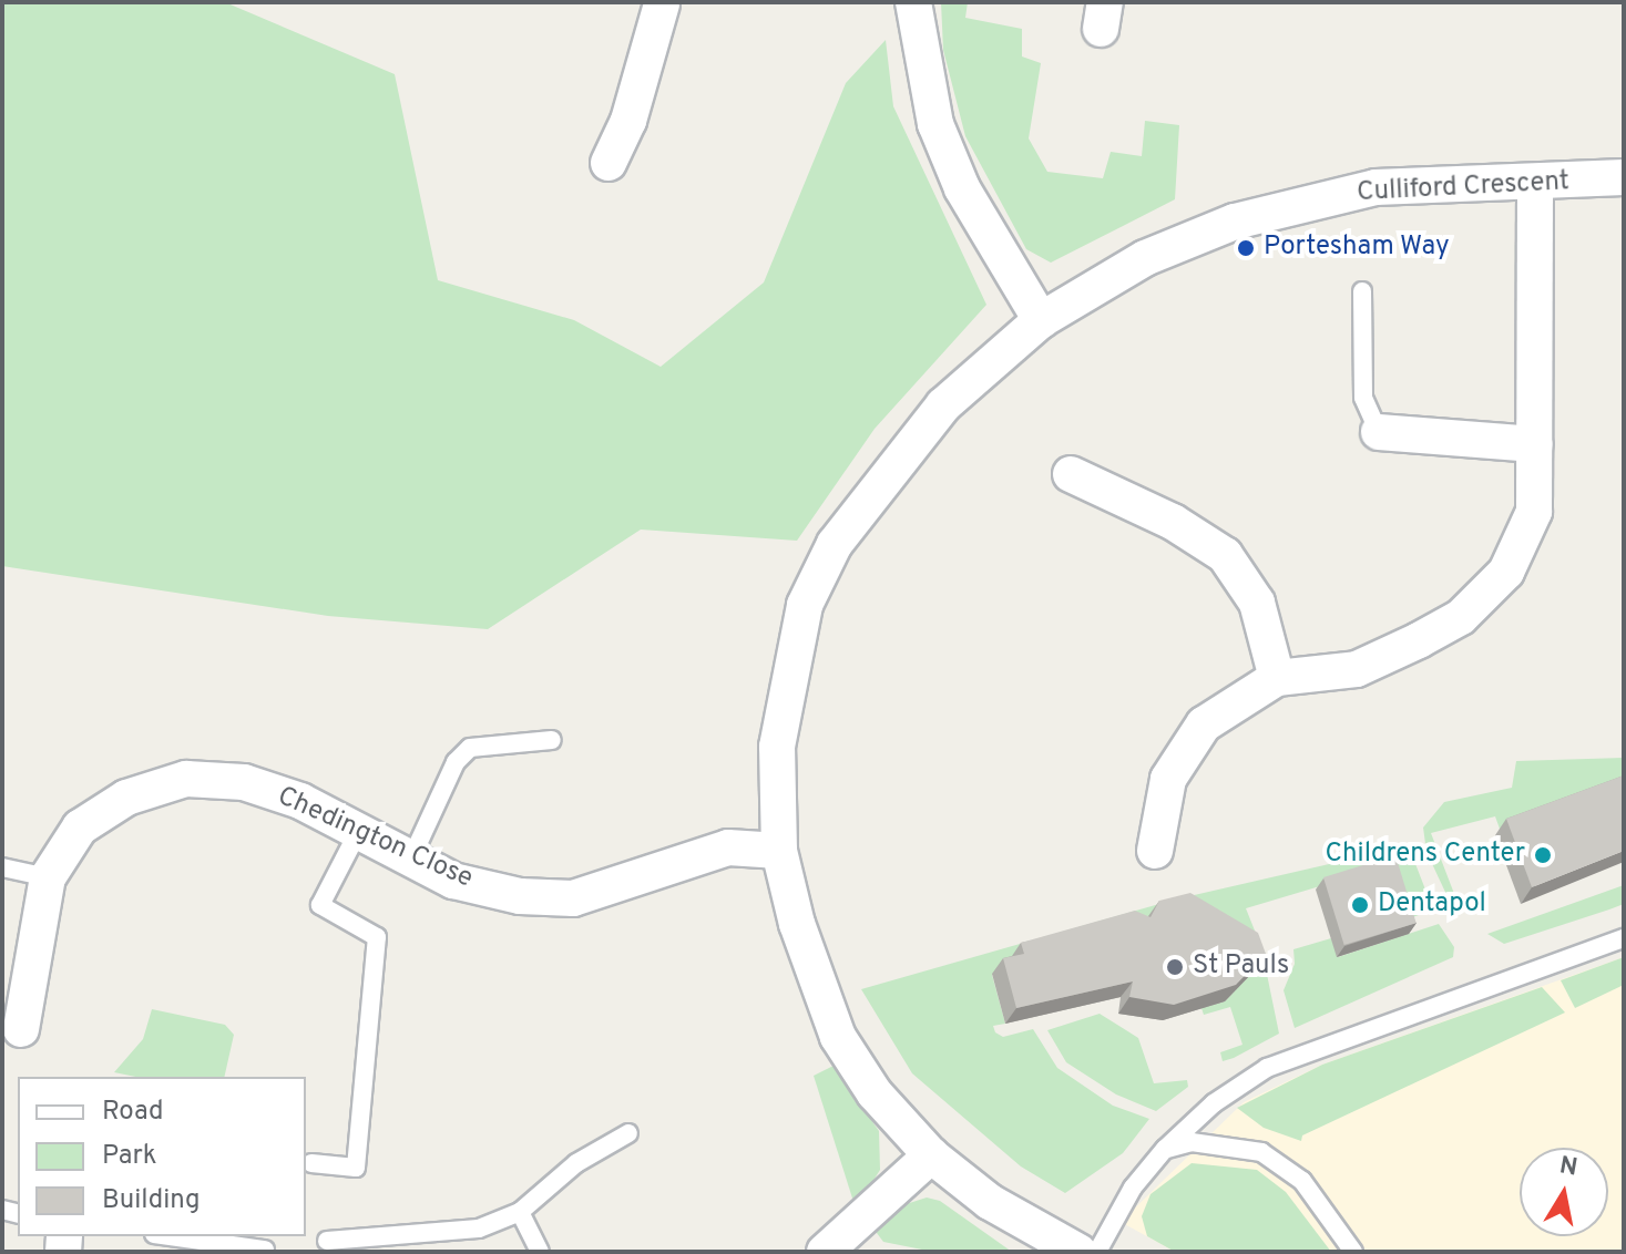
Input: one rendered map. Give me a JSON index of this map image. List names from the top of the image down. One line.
{"streets":{"street":["Culliford Crescent","Chedington Close"]},"crossings":[["Culliford Crescent","Chedington Close"]],"places":["Portesham Way","Childrens Center","Dentapol","St Pauls"],"legend":["Road","Park","Building"],"north":"top"}
